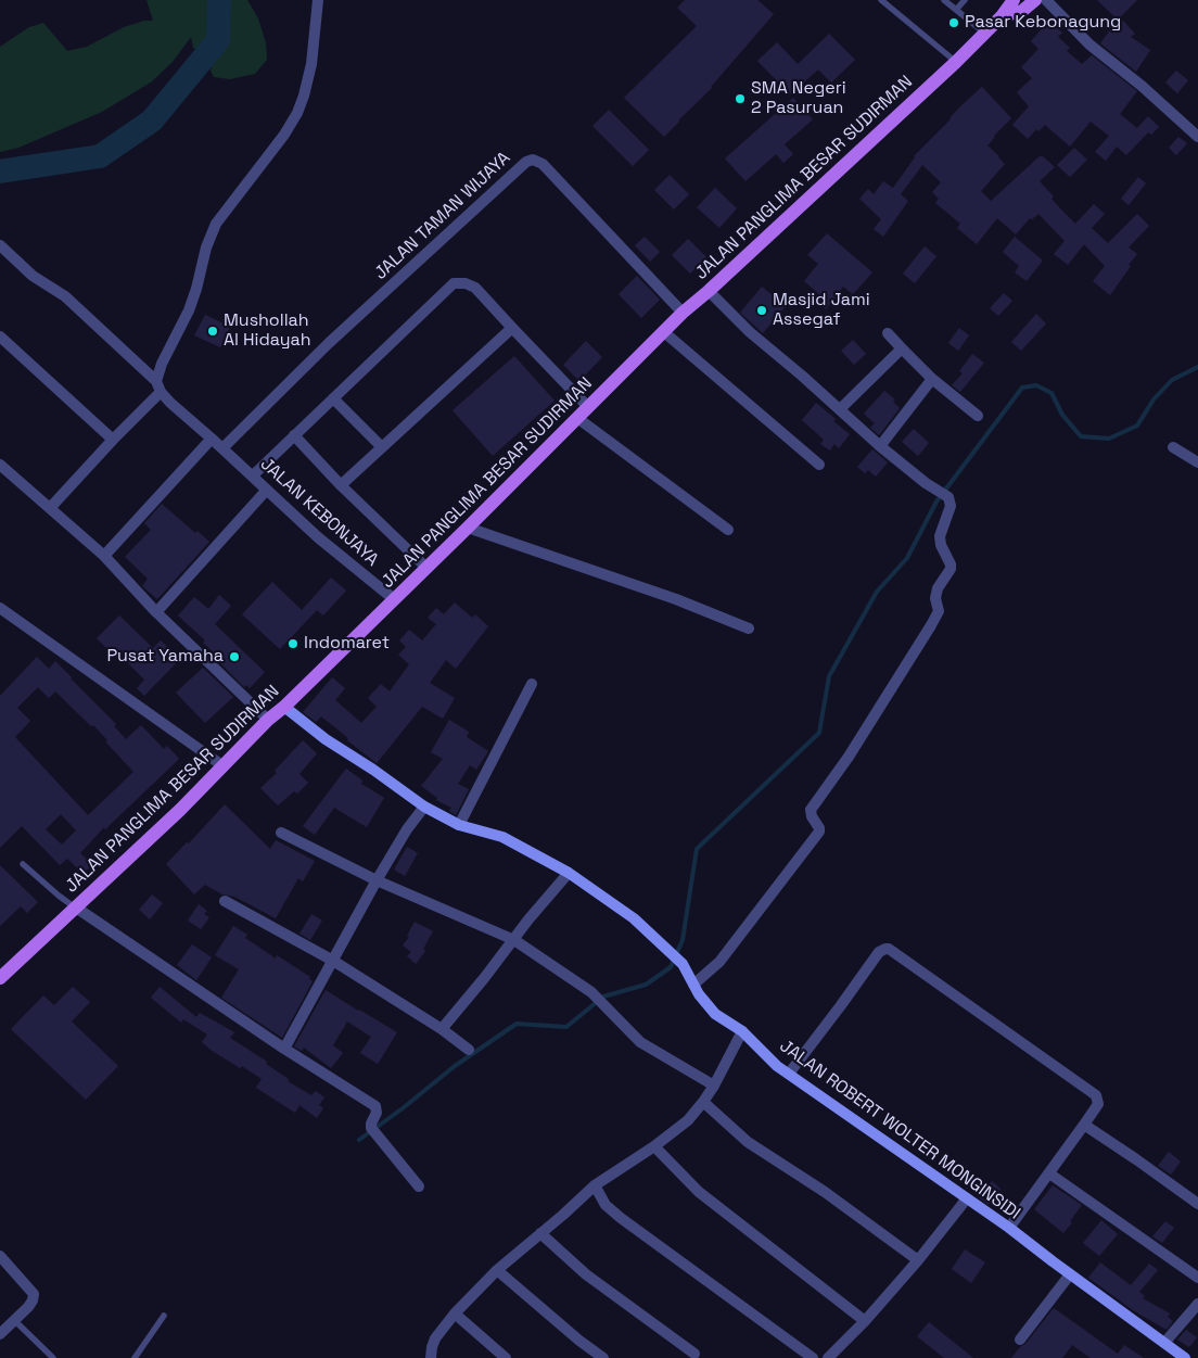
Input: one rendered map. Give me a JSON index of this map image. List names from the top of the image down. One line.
{"streets":{"main road":["JALAN PANGLIMA BESAR SUDIRMAN","JALAN ROBERT WOLTER MONGINSIDI"],"street":["JALAN TAMAN WIJAYA","JALAN KEBONJAYA"]},"crossings":[["JALAN PANGLIMA BESAR SUDIRMAN","JALAN TAMAN WIJAYA"],["JALAN PANGLIMA BESAR SUDIRMAN","JALAN KEBONJAYA"],["JALAN PANGLIMA BESAR SUDIRMAN","JALAN ROBERT WOLTER MONGINSIDI"],["JALAN TAMAN WIJAYA","JALAN KEBONJAYA"]],"places":["Pasar Kebonagung","SMA Negeri 2 Pasuruan","Masjid Jami Assegaf","Mushollah Al Hidayah","Indomaret","Pusat Yamaha"]}
